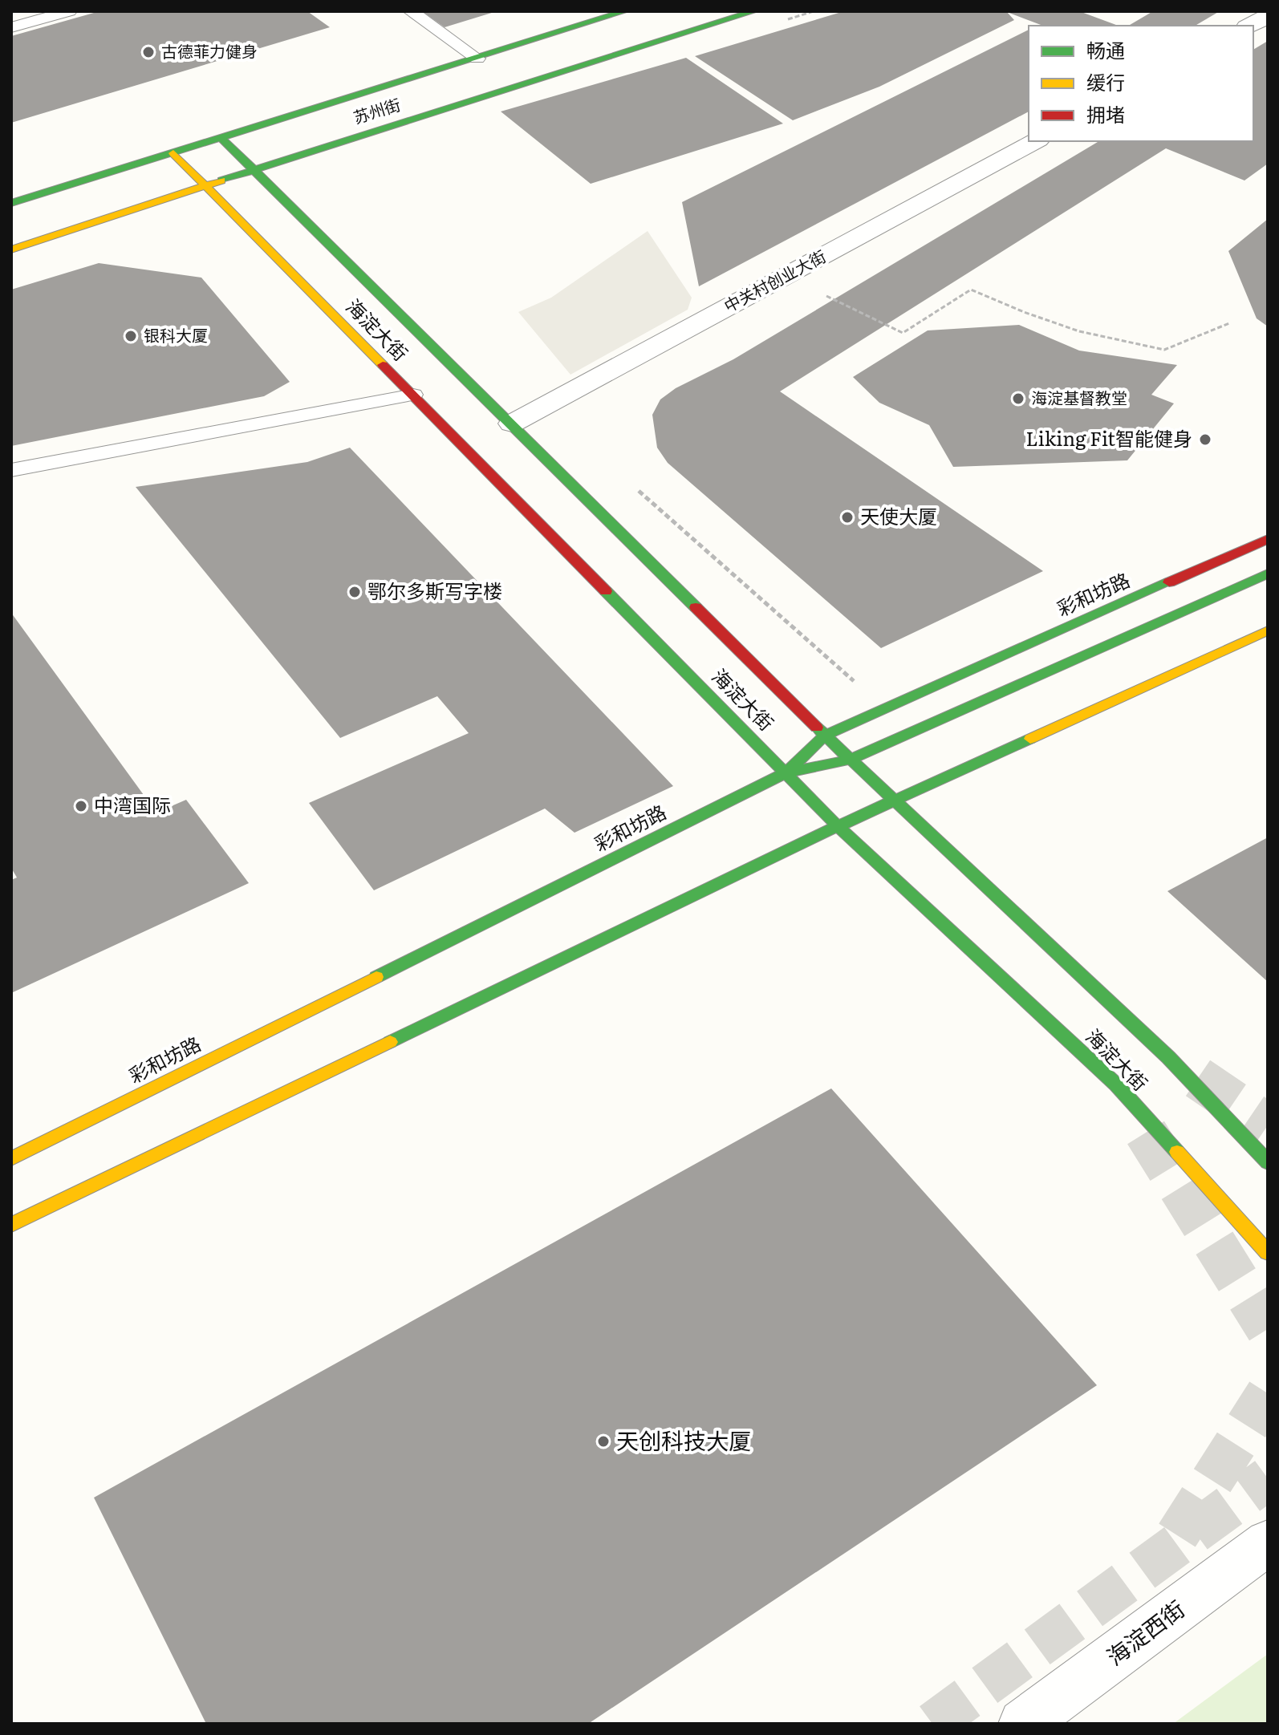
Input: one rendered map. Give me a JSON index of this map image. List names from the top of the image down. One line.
{"streets":{"main road":["苏州街","海淀大街","彩和坊路"],"street":["中关村创业大街","海淀西街"]},"crossings":[["苏州街","海淀大街"],["中关村创业大街","海淀大街"],["海淀大街","彩和坊路"]],"places":["古德菲力健身","银科大厦","海淀基督教堂","Liking Fit智能健身","天使大厦","鄂尔多斯写字楼","中湾国际","天创科技大厦"],"legend":["畅通","缓行","拥堵"]}
